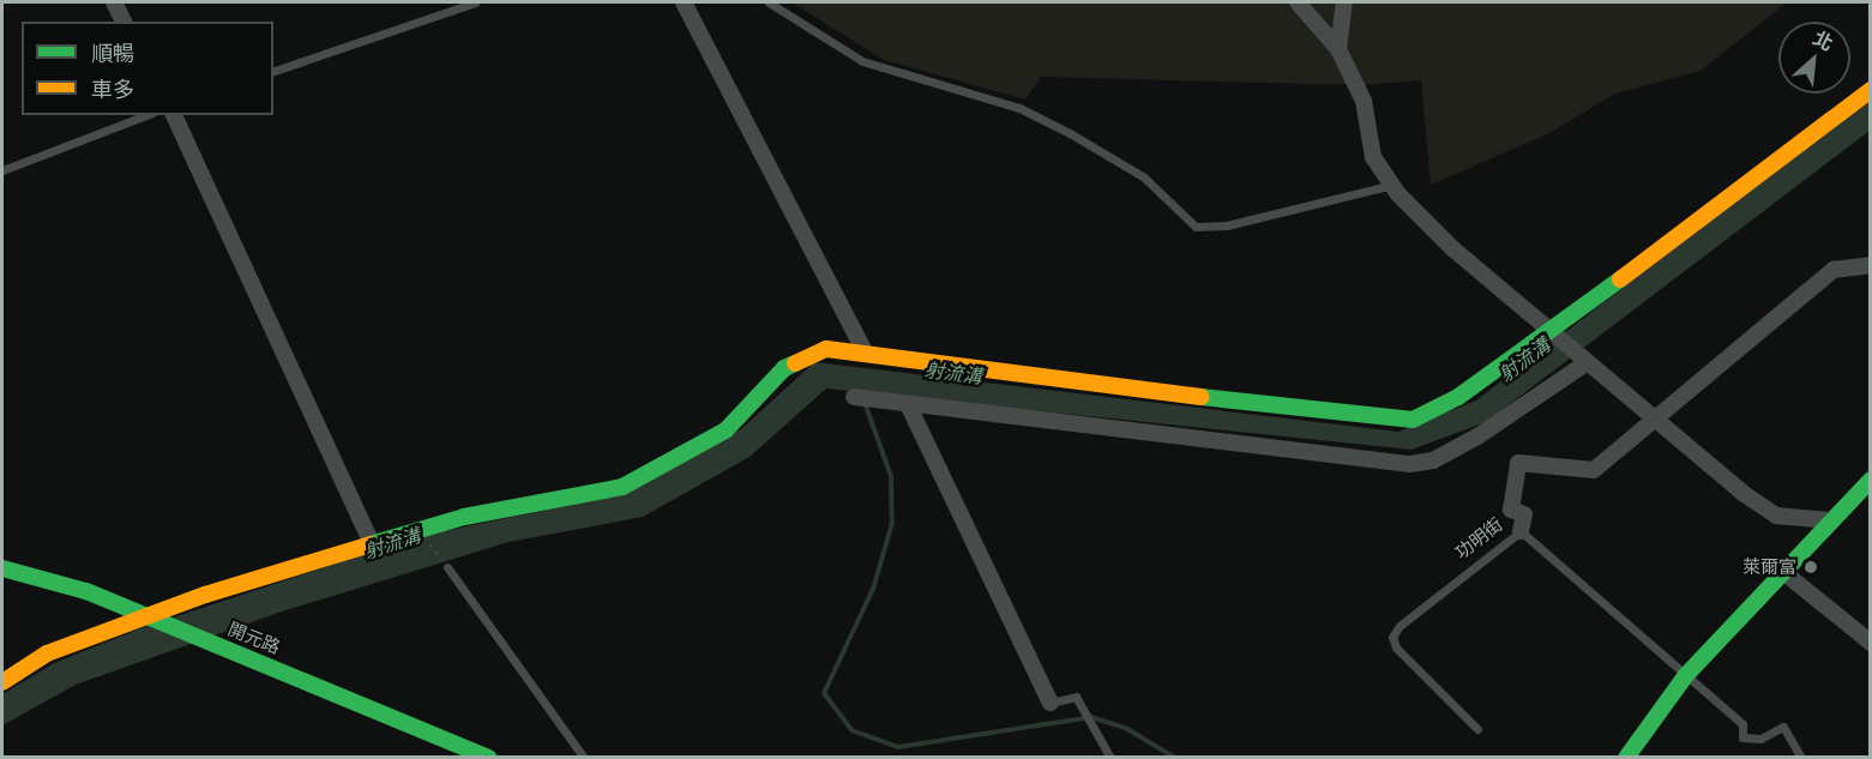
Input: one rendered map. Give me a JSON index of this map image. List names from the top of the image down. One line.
{"streets":{"street":["開元路"],"lane":["功明街"]},"water":["射流溝"],"places":["萊爾富"],"legend":["順暢","車多"],"north":"top right"}
